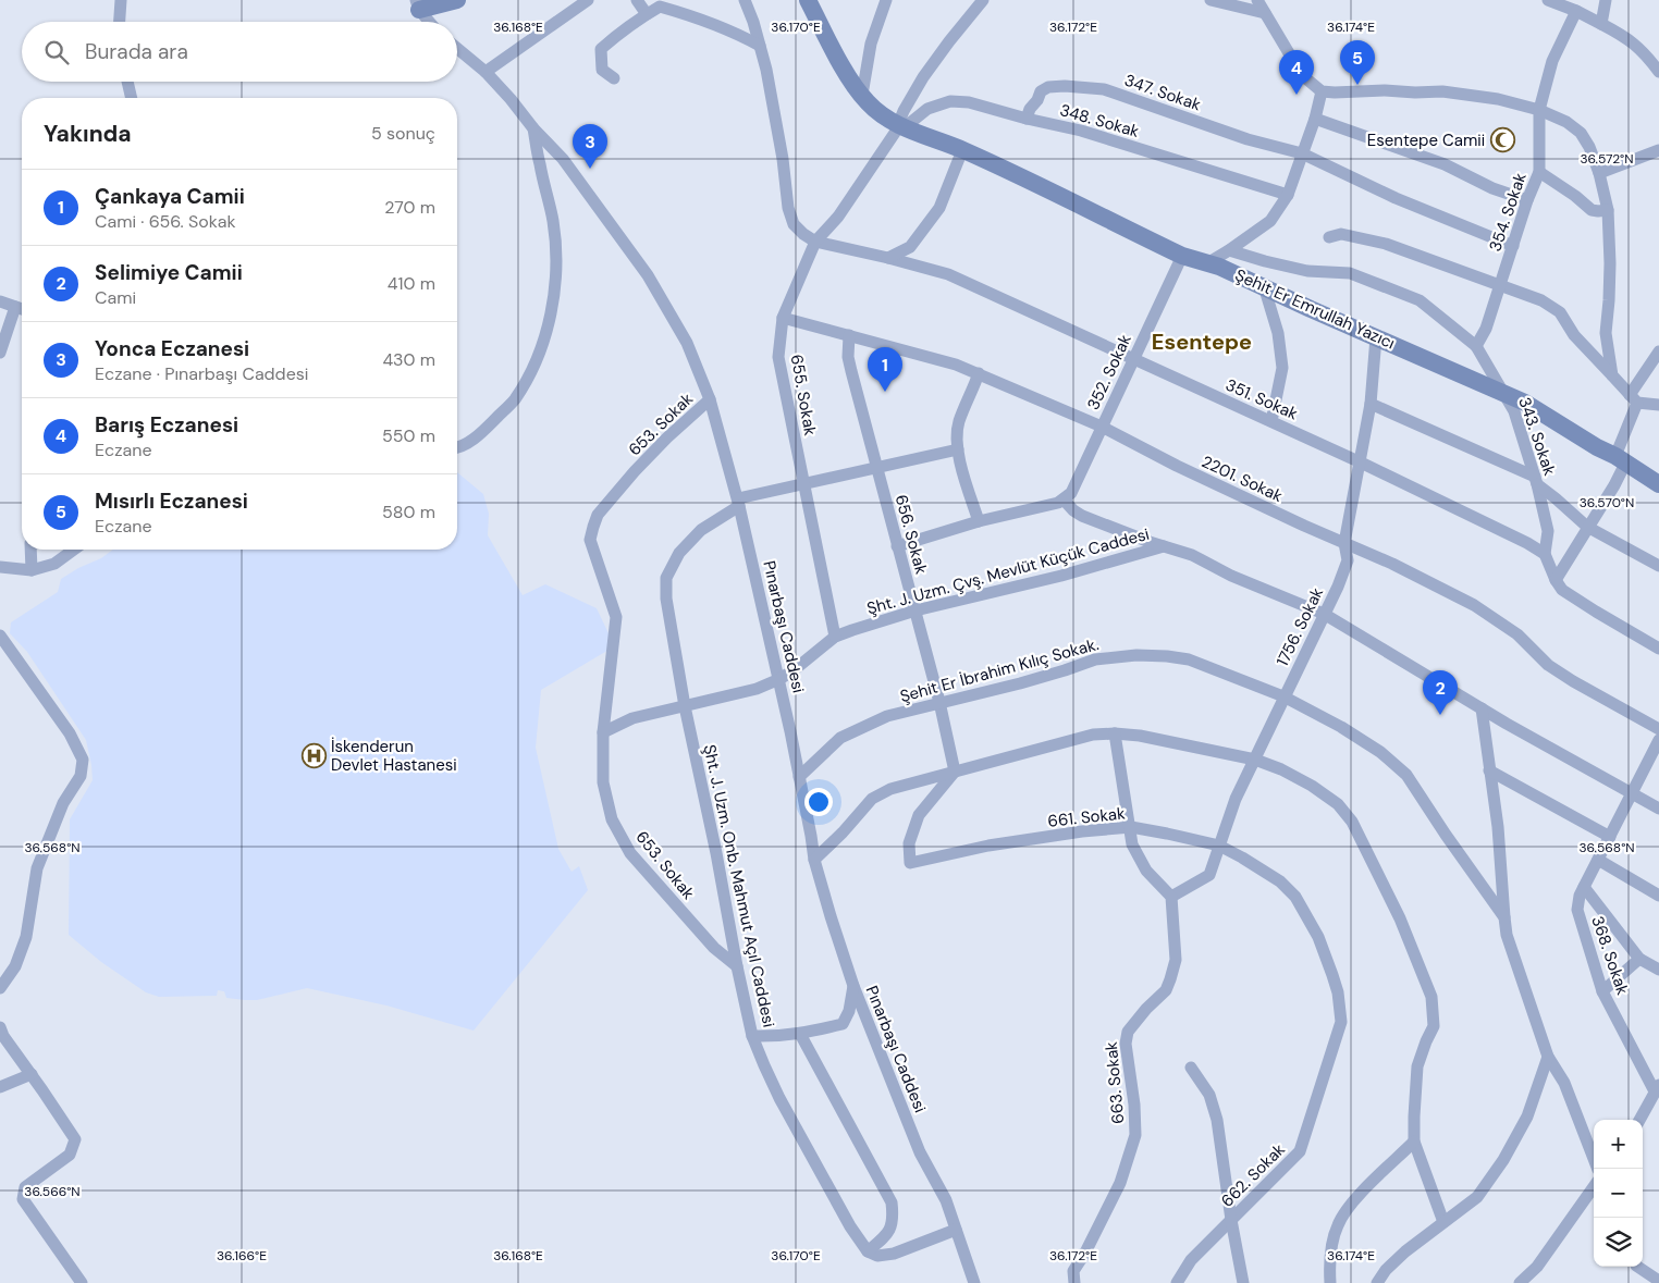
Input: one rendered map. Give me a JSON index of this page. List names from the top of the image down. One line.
{"streets":{"street":["347. Sokak","348. Sokak","354. Sokak","Şehit Er Emrullah Yazıcı","352. Sokak","655. Sokak","351. Sokak","653. Sokak","343. Sokak","2201. Sokak","656. Sokak","Şht. J. Uzm. Çvş. Mevlüt Küçük Caddesi","Pınarbaşı Caddesi","1756. Sokak","Şehit Er İbrahim Kılıç Sokak.","661. Sokak","Şht. J. Uzm. Onb. Mahmut Açıl Caddesi","368. Sokak","663. Sokak","662. Sokak"]},"crossings":[["347. Sokak","348. Sokak"],["348. Sokak","Şehit Er Emrullah Yazıcı"],["348. Sokak","655. Sokak"],["354. Sokak","343. Sokak"],["Şehit Er Emrullah Yazıcı","352. Sokak"],["Şehit Er Emrullah Yazıcı","655. Sokak"],["Şehit Er Emrullah Yazıcı","343. Sokak"],["Şehit Er Emrullah Yazıcı","1756. Sokak"],["352. Sokak","351. Sokak"],["352. Sokak","2201. Sokak"],["655. Sokak","351. Sokak"],["655. Sokak","2201. Sokak"],["655. Sokak","Şht. J. Uzm. Çvş. Mevlüt Küçük Caddesi"],["655. Sokak","Şht. J. Uzm. Onb. Mahmut Açıl Caddesi"],["351. Sokak","343. Sokak"],["351. Sokak","1756. Sokak"],["653. Sokak","Şht. J. Uzm. Çvş. Mevlüt Küçük Caddesi"],["653. Sokak","Pınarbaşı Caddesi"],["653. Sokak","Şht. J. Uzm. Onb. Mahmut Açıl Caddesi"],["2201. Sokak","656. Sokak"],["2201. Sokak","1756. Sokak"],["656. Sokak","Şht. J. Uzm. Çvş. Mevlüt Küçük Caddesi"],["656. Sokak","Şehit Er İbrahim Kılıç Sokak."],["656. Sokak","661. Sokak"],["656. Sokak","Şht. J. Uzm. Onb. Mahmut Açıl Caddesi"],["Şht. J. Uzm. Çvş. Mevlüt Küçük Caddesi","Pınarbaşı Caddesi"],["Şht. J. Uzm. Çvş. Mevlüt Küçük Caddesi","1756. Sokak"],["Şht. J. Uzm. Çvş. Mevlüt Küçük Caddesi","Şht. J. Uzm. Onb. Mahmut Açıl Caddesi"],["Şht. J. Uzm. Çvş. Mevlüt Küçük Caddesi","368. Sokak"],["Pınarbaşı Caddesi","Şehit Er İbrahim Kılıç Sokak."],["Pınarbaşı Caddesi","Şht. J. Uzm. Onb. Mahmut Açıl Caddesi"],["1756. Sokak","Şehit Er İbrahim Kılıç Sokak."],["1756. Sokak","661. Sokak"],["1756. Sokak","663. Sokak"],["661. Sokak","662. Sokak"]],"districts":["Esentepe"],"places":{"mosque":["Esentepe Camii"],"hospital":["İskenderun Devlet Hastanesi"]},"page":{"search":"Burada ara","pins":["5","4","3","1","2"],"heading":["Yakında","5 sonuç"],"list":[{"mark":"1","name":"Çankaya Camii","note":"Cami · 656. Sokak","value":"270 m"},{"mark":"2","name":"Selimiye Camii","note":"Cami","value":"410 m"},{"mark":"3","name":"Yonca Eczanesi","note":"Eczane · Pınarbaşı Caddesi","value":"430 m"},{"mark":"4","name":"Barış Eczanesi","note":"Eczane","value":"550 m"},{"mark":"5","name":"Mısırlı Eczanesi","note":"Eczane","value":"580 m"}],"map_buttons":["+","−"]},"coordinates":["36.168°E","36.170°E","36.172°E","36.174°E","36.572°N","36.570°N","36.568°N","36.566°N","36.166°E"]}
